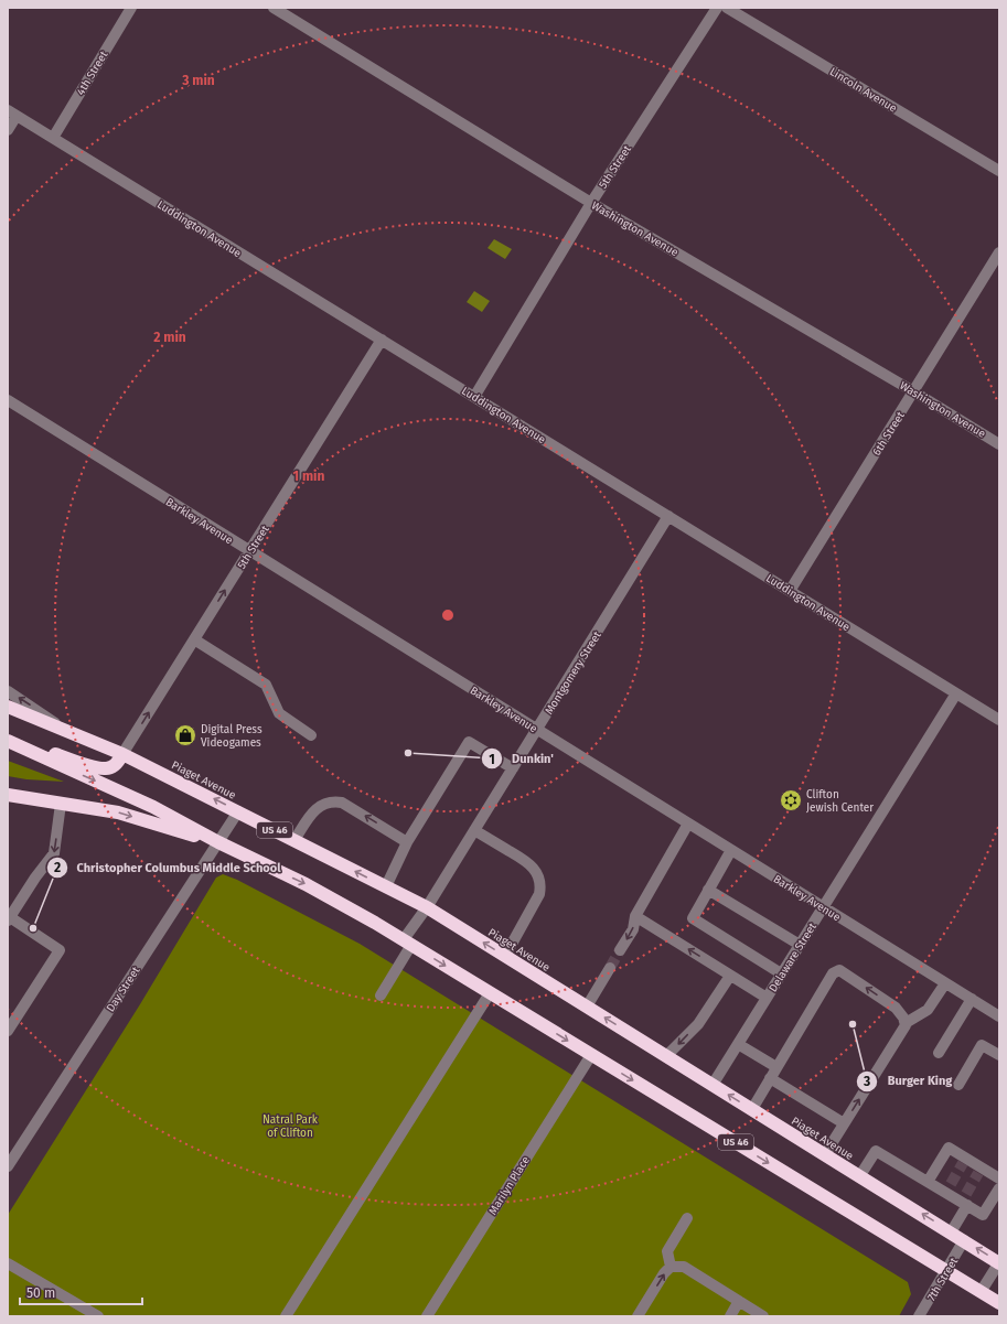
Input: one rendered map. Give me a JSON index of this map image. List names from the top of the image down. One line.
{"streets":{"highway":["Piaget Avenue","US 46"],"street":["4th Street","Lincoln Avenue","5th Street","Luddington Avenue","Washington Avenue","6th Street","Barkley Avenue","Montgomery Street","Delaware Street","Day Street","Marilyn Place","7th Street"]},"crossings":[["4th Street","Luddington Avenue"],["5th Street","Luddington Avenue"],["5th Street","Washington Avenue"],["5th Street","Barkley Avenue"],["5th Street","Piaget Avenue"],["Luddington Avenue","6th Street"],["Luddington Avenue","Montgomery Street"],["Luddington Avenue","Delaware Street"],["Washington Avenue","6th Street"],["Barkley Avenue","Montgomery Street"],["Barkley Avenue","Delaware Street"],["Montgomery Street","Piaget Avenue"],["Montgomery Street","US 46"],["Piaget Avenue","US 46"],["Piaget Avenue","Delaware Street"],["Piaget Avenue","Day Street"],["Piaget Avenue","7th Street"],["US 46","Day Street"],["US 46","Marilyn Place"],["US 46","7th Street"]],"parks":["Natral Park of Clifton"],"places":{"shop":["Digital Press Videogames"],"other":["Dunkin'","Christopher Columbus Middle School","Burger King"],"synagogue":["Clifton Jewish Center"]},"scale_bar":"50 m","rings":["3 min","2 min","1 min"]}
